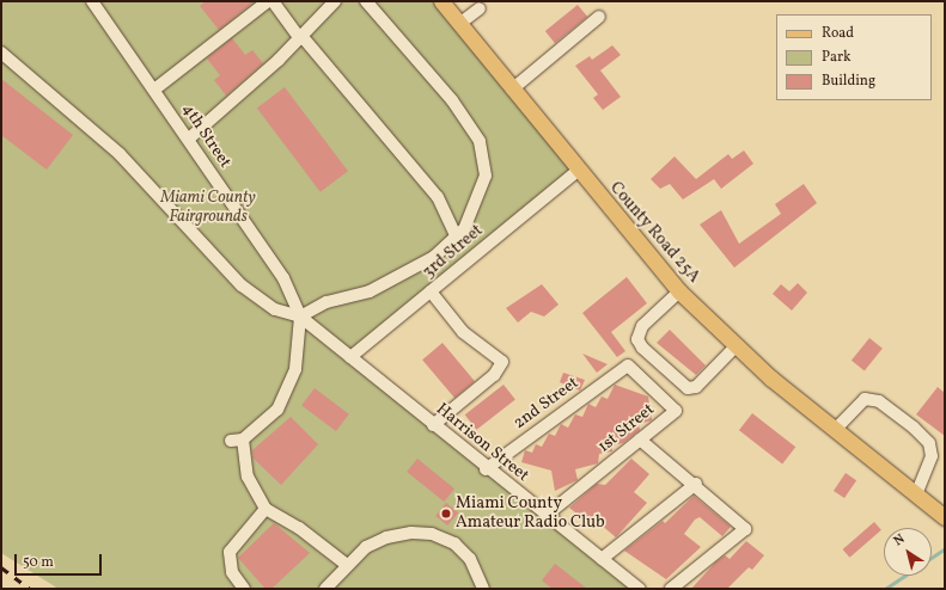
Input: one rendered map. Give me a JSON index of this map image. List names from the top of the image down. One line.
{"streets":{"main road":["County Road 25A"],"street":["4th Street","3rd Street","2nd Street","1st Street","Harrison Street"]},"crossings":[["4th Street","Harrison Street"],["County Road 25A","3rd Street"],["3rd Street","Harrison Street"],["2nd Street","1st Street"],["2nd Street","Harrison Street"],["1st Street","Harrison Street"]],"parks":["Miami County Fairgrounds"],"places":["Miami County Amateur Radio Club"],"legend":["Road","Park","Building"],"scale_bar":"50 m","north":"top left"}
